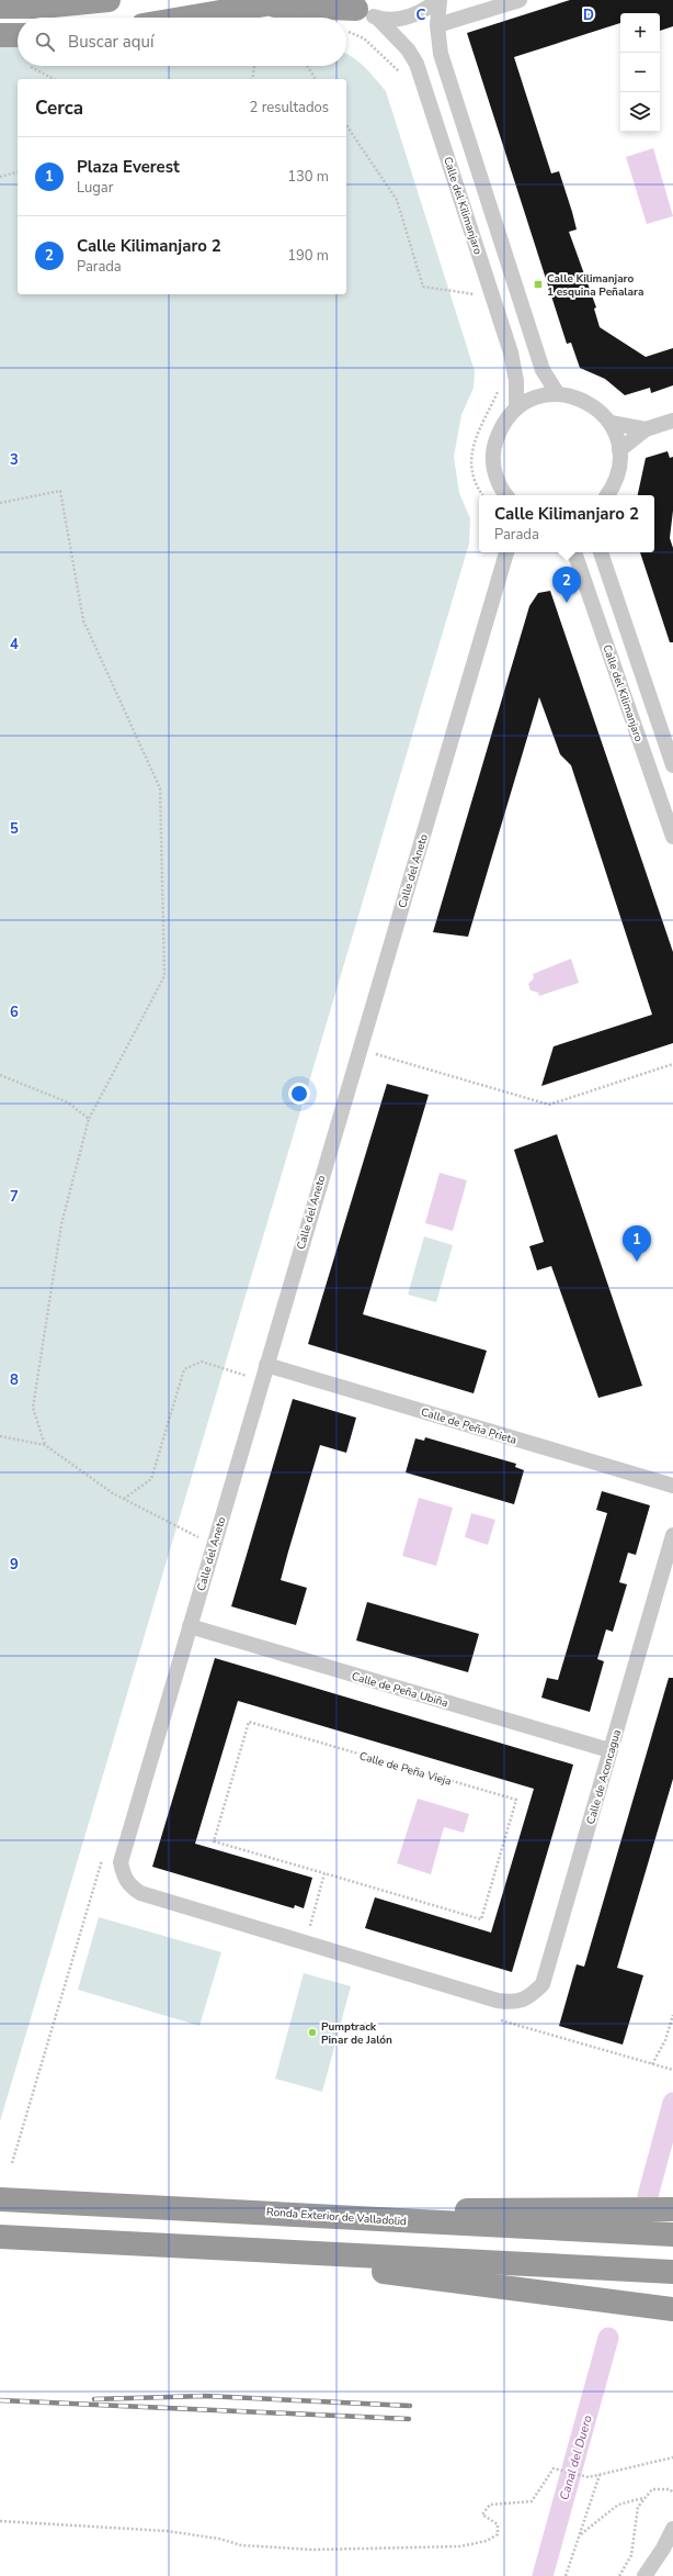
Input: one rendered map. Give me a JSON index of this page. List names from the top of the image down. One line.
{"streets":{"highway":["Ronda Exterior de Valladolid"],"street":["Calle del Kilimanjaro","Calle del Aneto","Calle de Peña Prieta","Calle de Peña Ubiña","Calle de Aconcagua"],"path":["Calle de Peña Vieja"]},"crossings":[["Calle del Aneto","Calle de Peña Prieta"],["Calle del Aneto","Calle de Peña Ubiña"],["Calle de Peña Ubiña","Calle de Aconcagua"]],"water":["Canal del Duero"],"places":{"transit":["Calle Kilimanjaro 1 esquina Peñalara"],"other":["Pumptrack Pinar de Jalón"]},"page":{"map_buttons":["+","−"],"search":"Buscar aquí","heading":["Cerca","2 resultados"],"list":[{"mark":"1","name":"Plaza Everest","note":"Lugar","value":"130 m"},{"mark":"2","name":"Calle Kilimanjaro 2","note":"Parada","value":"190 m"}],"popup":["Calle Kilimanjaro 2","Parada"],"pins":["2","1"]},"grid":{"columns":["C","D"],"rows":["3","4","5","6","7","8","9"]}}
